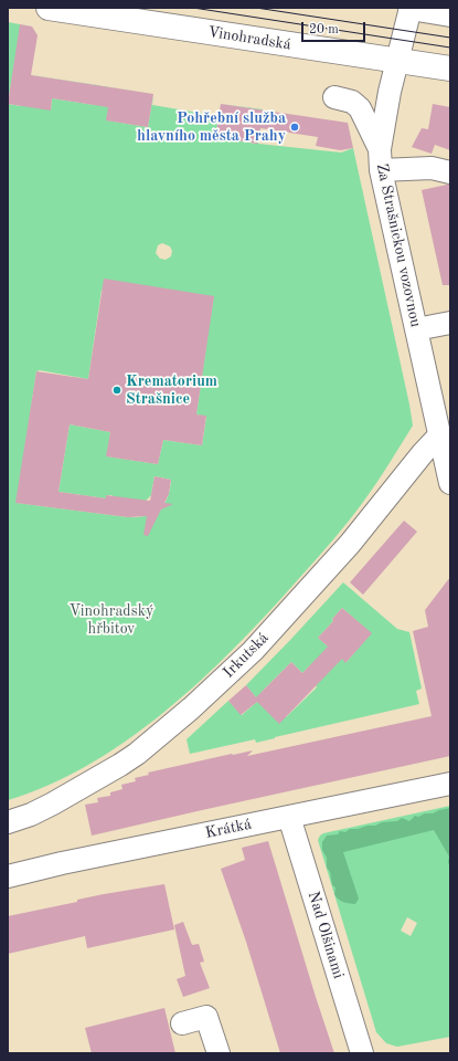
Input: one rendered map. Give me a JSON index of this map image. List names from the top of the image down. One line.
{"streets":{"main road":["Vinohradská"],"street":["Za Strašnickou vozovnou","Irkutská","Krátká","Nad Olšinami"]},"crossings":[["Vinohradská","Za Strašnickou vozovnou"],["Za Strašnickou vozovnou","Irkutská"],["Krátká","Nad Olšinami"]],"parks":["Vinohradský hřbitov"],"places":["Pohřební služba hlavního města Prahy","Krematorium Strašnice"],"scale_bar":"20 m"}
